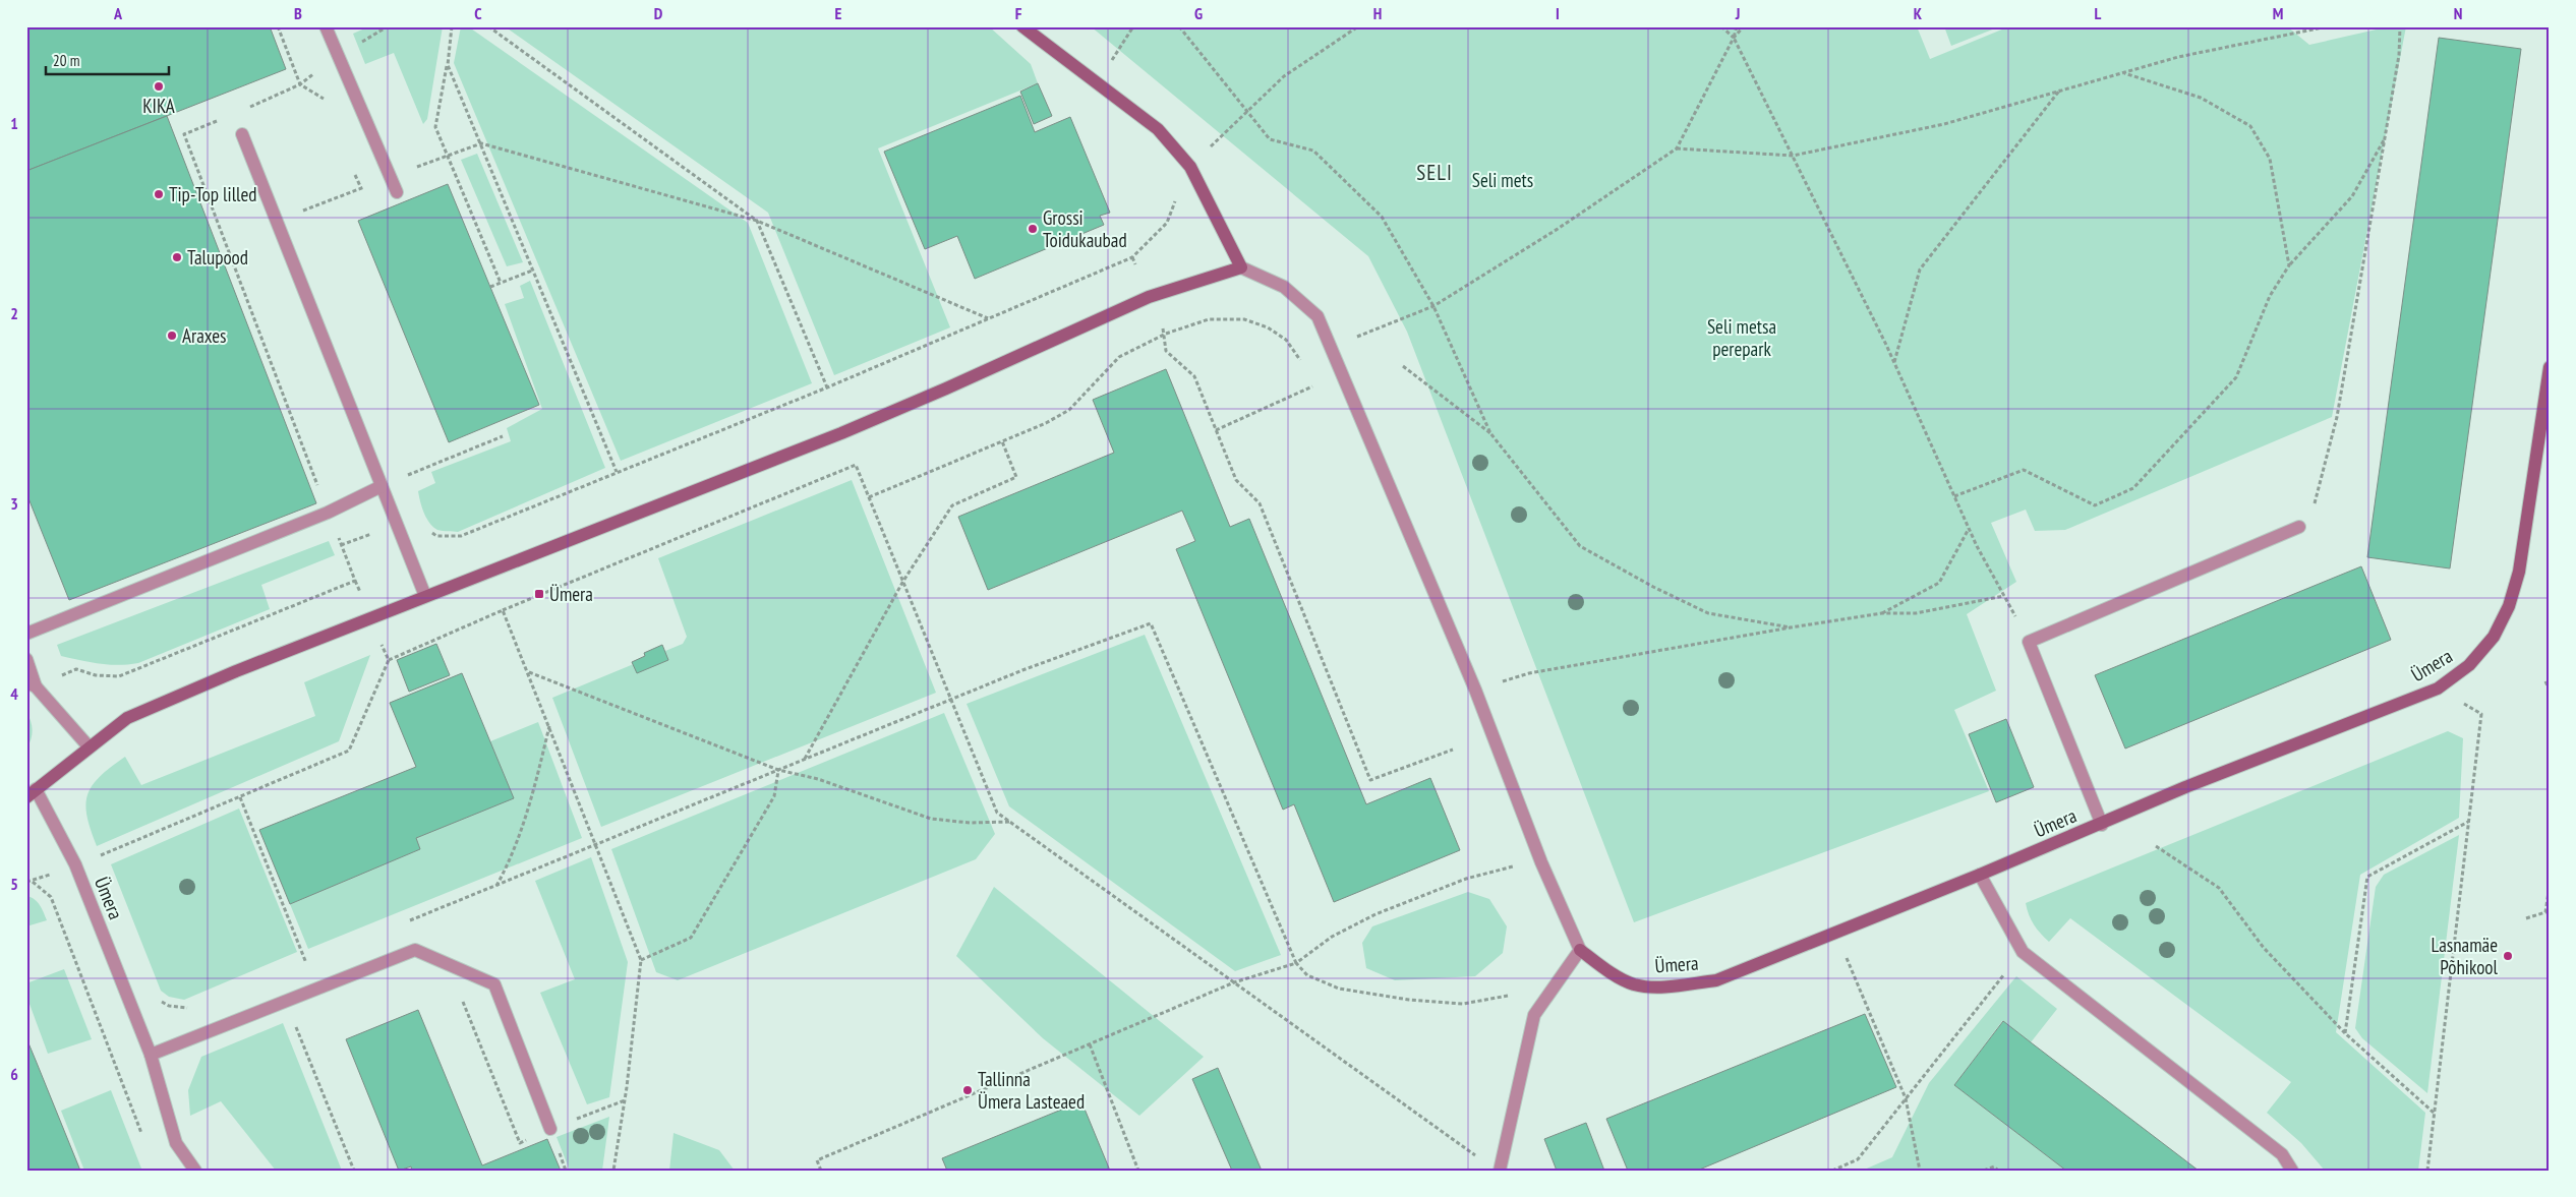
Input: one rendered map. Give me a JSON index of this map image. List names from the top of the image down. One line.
{"streets":{"street":["Ümera"]},"districts":["SELI"],"parks":["Seli mets","Seli metsa perepark"],"places":{"other":["KIKA","Tip-Top lilled","Grossi Toidukaubad","Talupood","Araxes","Lasnamäe Põhikool","Tallinna Ümera Lasteaed"],"transit":["Ümera"]},"scale_bar":"20 m","grid":{"columns":["A","B","C","D","E","F","G","H","I","J","K","L","M","N"],"rows":["1","2","3","4","5","6"]}}
